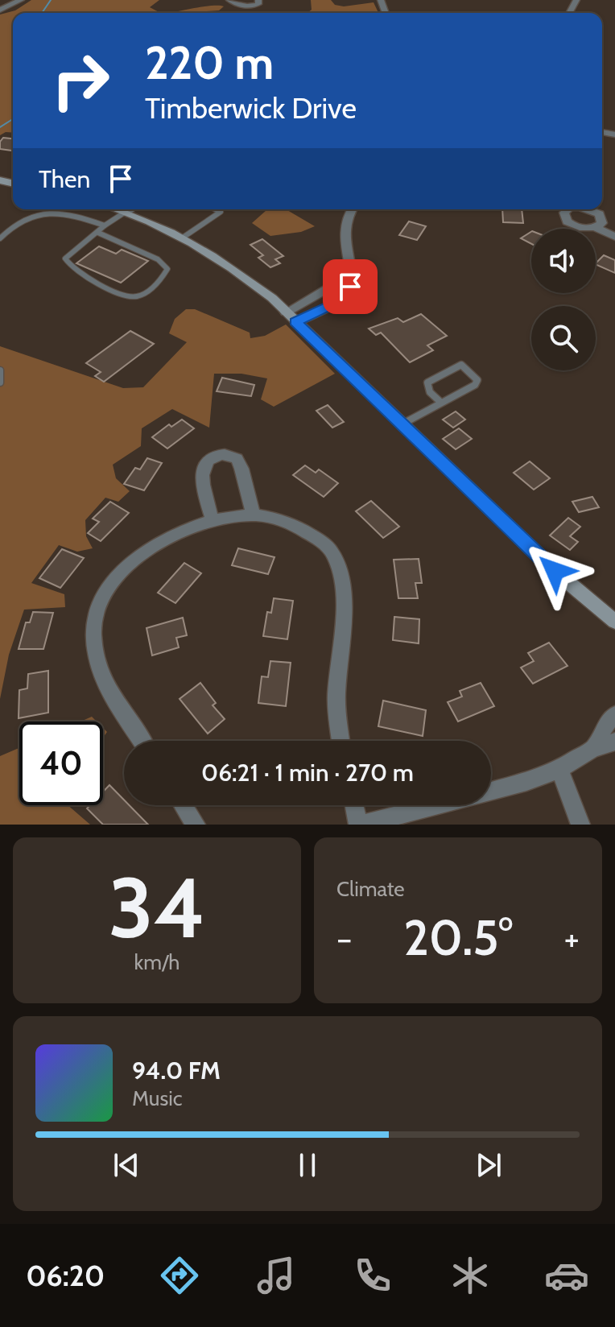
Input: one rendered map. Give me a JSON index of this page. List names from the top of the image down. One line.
{"page":{"turn":["220 m","Timberwick Drive"],"then":"Then","limit":"40","trip":"06:21 · 1 min · 270 m","tile":[["34","km/h"],"Climate"],"heat":["−","20.5°","+"],"song":["94.0 FM","Music"],"tabs":"06:20"}}
